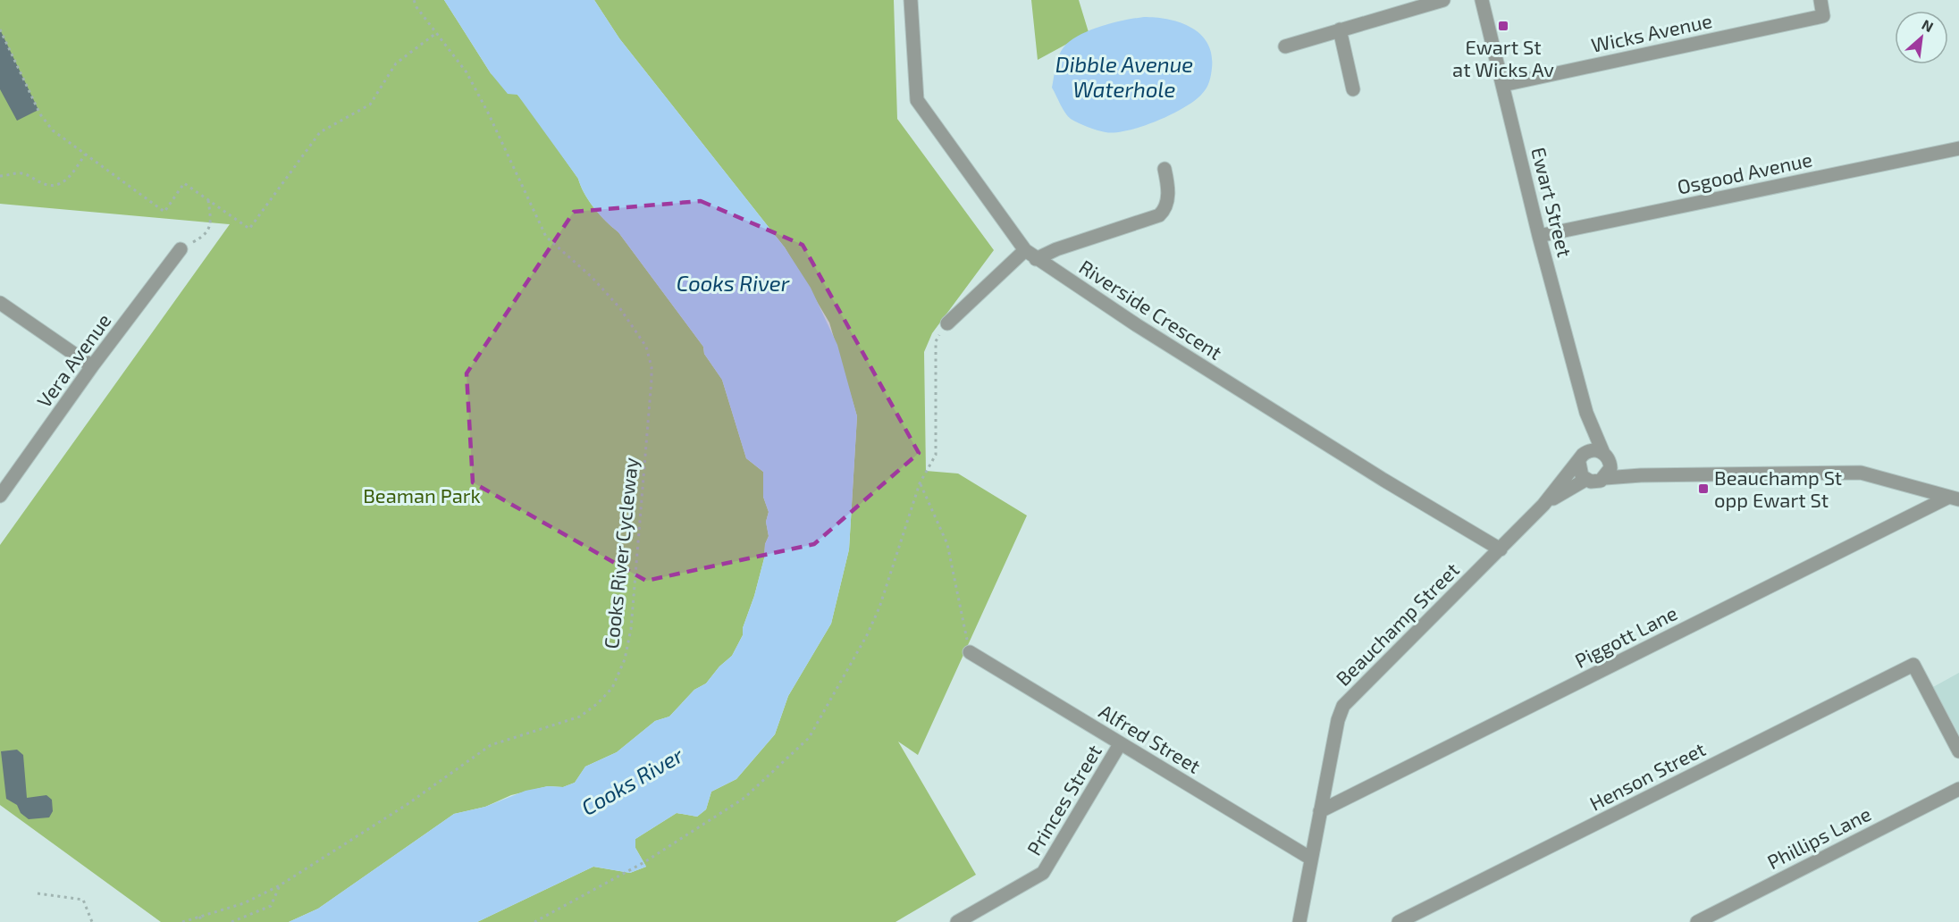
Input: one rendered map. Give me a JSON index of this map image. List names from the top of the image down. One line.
{"streets":{"street":["Wicks Avenue","Osgood Avenue","Ewart Street","Riverside Crescent","Vera Avenue","Beauchamp Street","Piggott Lane","Alfred Street","Henson Street","Princes Street","Phillips Lane"],"path":["Cooks River Cycleway"]},"crossings":[["Wicks Avenue","Ewart Street"],["Osgood Avenue","Ewart Street"],["Ewart Street","Beauchamp Street"],["Riverside Crescent","Beauchamp Street"],["Beauchamp Street","Piggott Lane"],["Beauchamp Street","Alfred Street"],["Alfred Street","Princes Street"]],"water":["Dibble Avenue Waterhole","Cooks River"],"parks":["Beaman Park"],"places":{"transit":["Ewart St at Wicks Av","Beauchamp St opp Ewart St"]},"north":"top right"}
